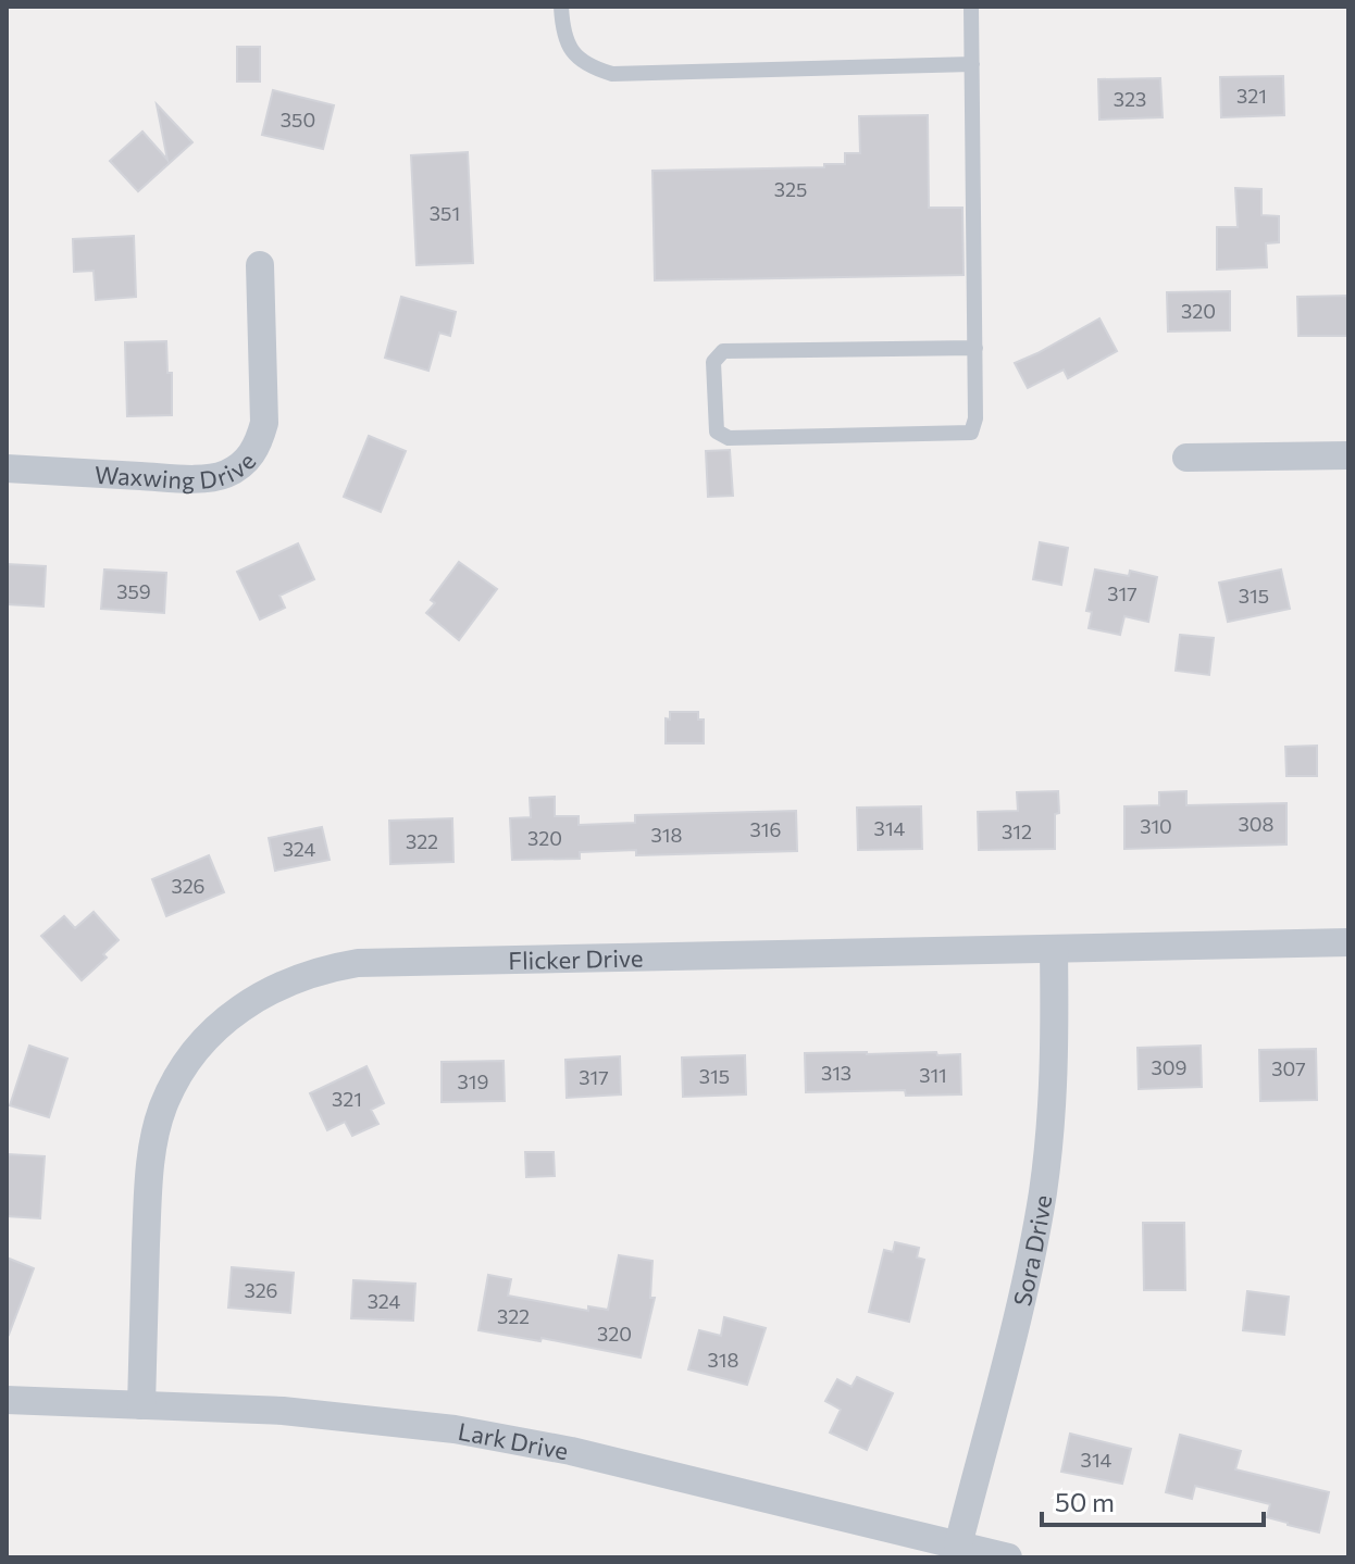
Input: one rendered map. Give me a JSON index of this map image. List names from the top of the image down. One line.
{"streets":{"street":["Waxwing Drive","Flicker Drive","Sora Drive","Lark Drive"]},"crossings":[["Flicker Drive","Sora Drive"],["Flicker Drive","Lark Drive"],["Sora Drive","Lark Drive"]],"house_numbers":["321","323","350","325","351","320","359","317","315","308","310","314","316","312","318","320","322","324","326","309","307","313","311","315","317","319","321","326","324","322","320","318","314"],"scale_bar":"50 m"}
